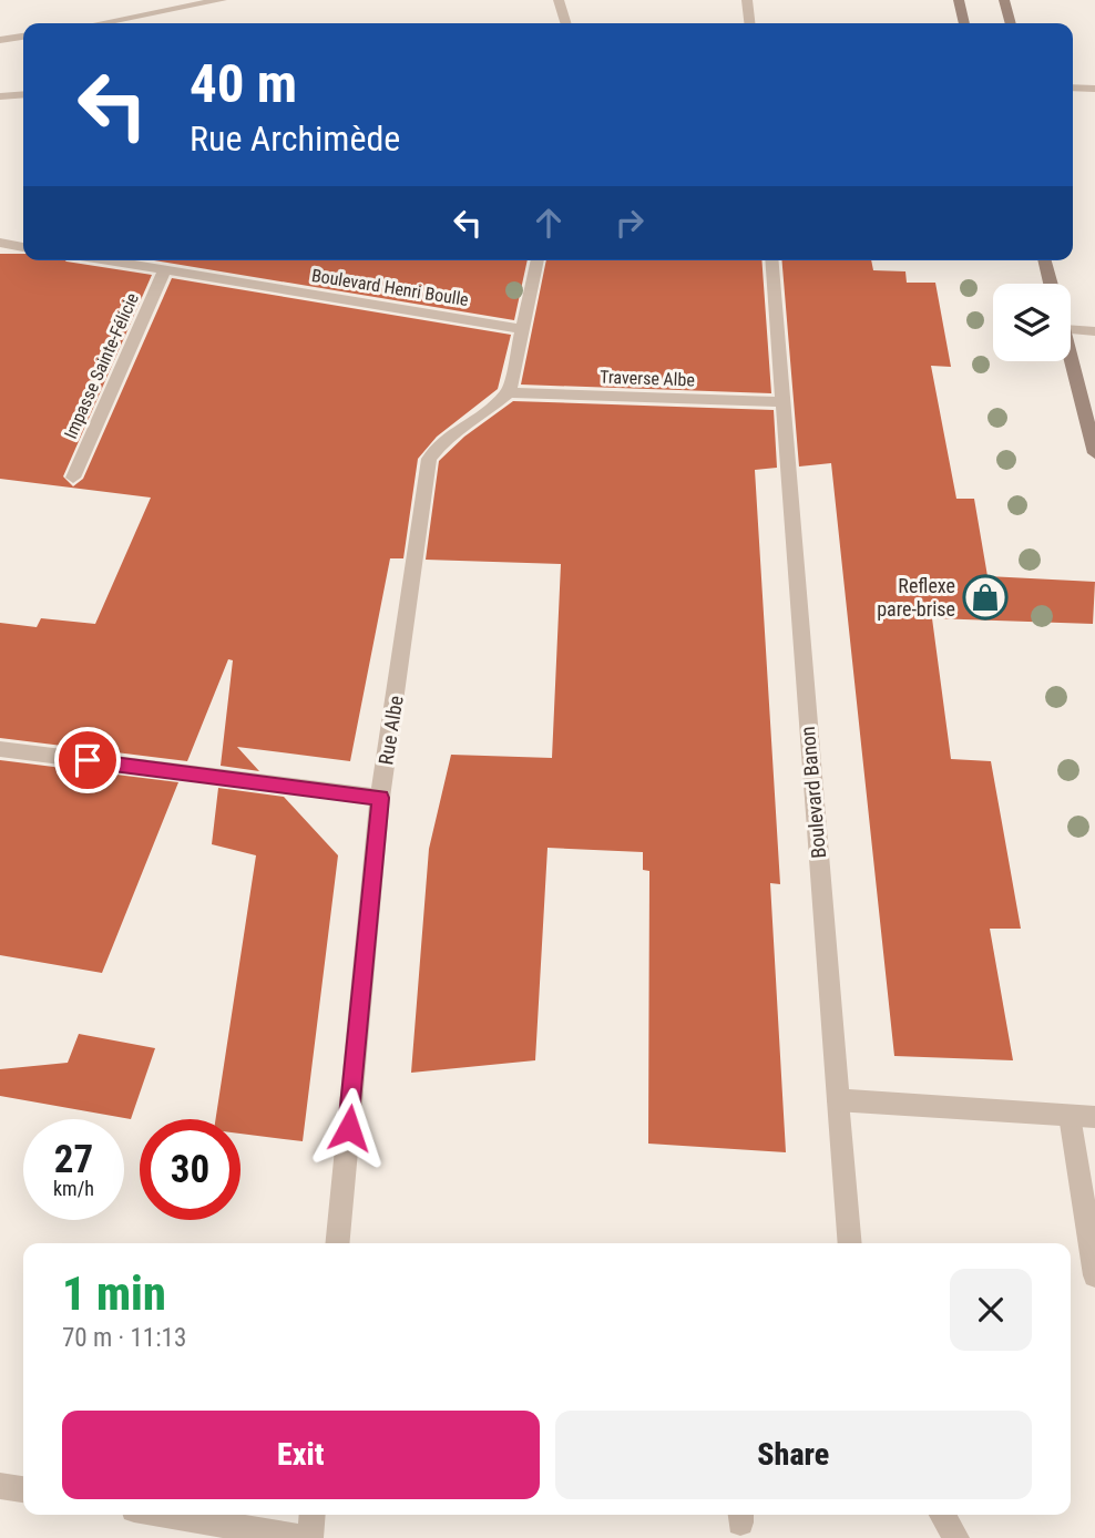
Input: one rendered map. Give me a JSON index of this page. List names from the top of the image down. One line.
{"streets":{"street":["Boulevard Henri Boulle","Impasse Sainte-Félicie","Traverse Albe","Rue Albe","Boulevard Banon"]},"crossings":[["Boulevard Henri Boulle","Impasse Sainte-Félicie"],["Traverse Albe","Rue Albe"],["Traverse Albe","Boulevard Banon"]],"places":{"shop":["Reflexe pare-brise"]},"page":{"turn":["40 m","Rue Archimède"],"speed":"27 km/h","limit":"30","heading":["1 min","70 m · 11:13"],"buttons":["Exit","Share"]}}
